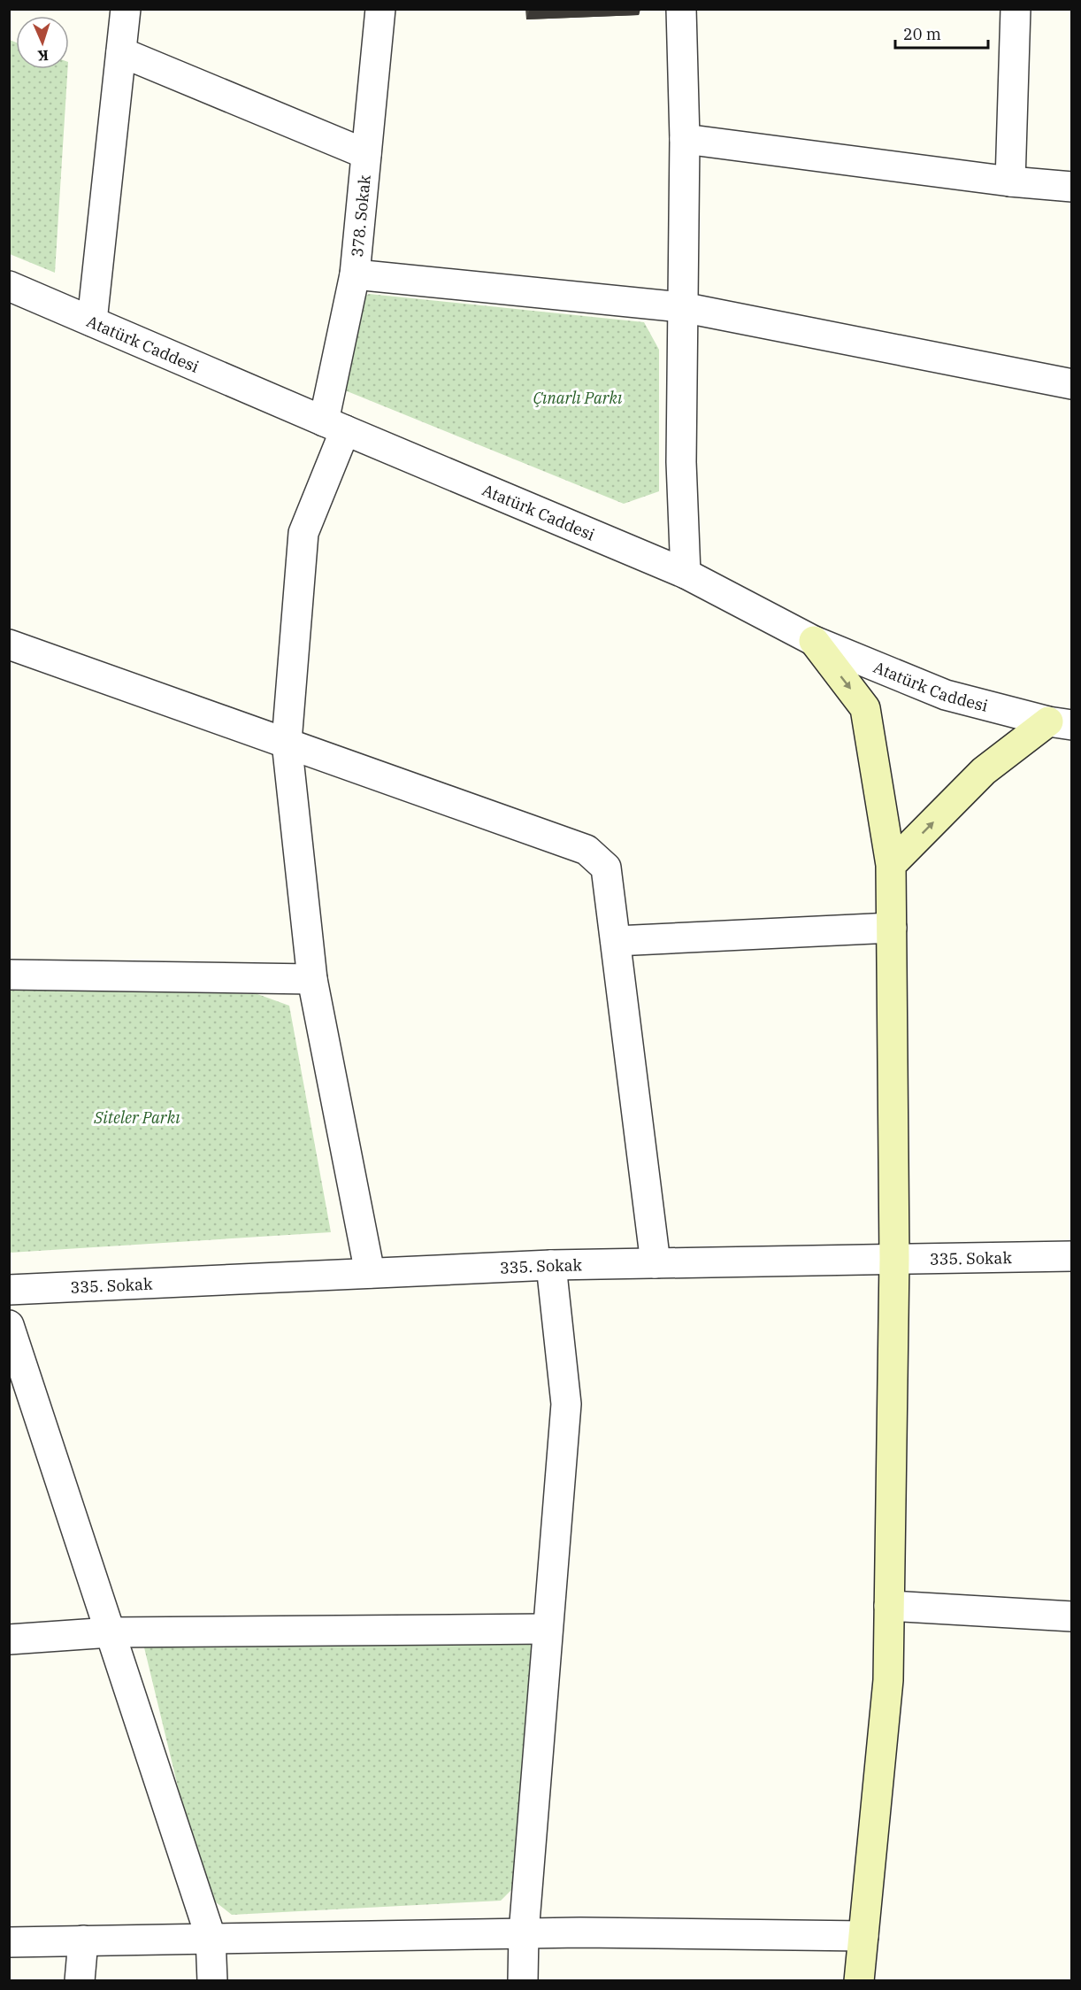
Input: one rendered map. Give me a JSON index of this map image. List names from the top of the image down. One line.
{"streets":{"street":["378. Sokak","Atatürk Caddesi","335. Sokak"]},"crossings":[["378. Sokak","Atatürk Caddesi"],["378. Sokak","335. Sokak"]],"parks":["Çınarlı Parkı","Siteler Parkı"],"scale_bar":"20 m","north":"bottom"}
